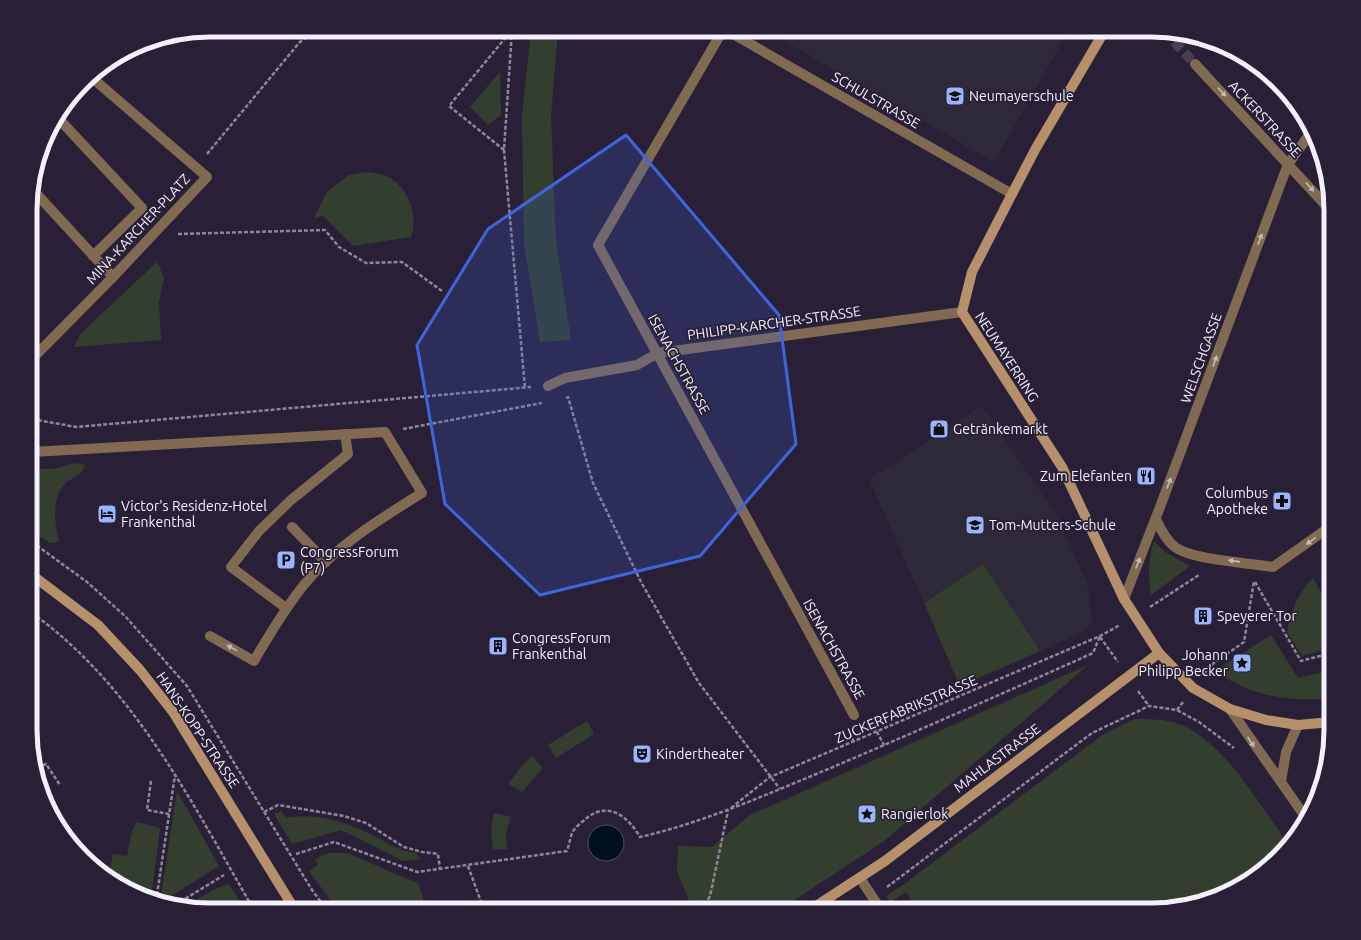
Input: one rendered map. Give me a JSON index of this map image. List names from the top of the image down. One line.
{"streets":{"main road":["NEUMAYERRING","HANS-KOPP-STRASSE","MAHLASTRASSE"],"street":["SCHULSTRASSE","ACKERSTRASSE","MINA-KARCHER-PLATZ","PHILIPP-KARCHER-STRASSE","WELSCHGASSE","ISENACHSTRASSE"],"path":["ZUCKERFABRIKSTRASSE"]},"crossings":[["SCHULSTRASSE","NEUMAYERRING"],["ACKERSTRASSE","WELSCHGASSE"],["PHILIPP-KARCHER-STRASSE","NEUMAYERRING"],["PHILIPP-KARCHER-STRASSE","ISENACHSTRASSE"],["NEUMAYERRING","WELSCHGASSE"],["NEUMAYERRING","MAHLASTRASSE"]],"one_way":["ACKERSTRASSE","WELSCHGASSE"],"places":{"school or university":["Neumayerschule","Tom-Mutters-Schule"],"shop":["Getränkemarkt"],"restaurant":["Zum Elefanten"],"pharmacy":["Columbus Apotheke"],"hotel":["Victor's Residenz-Hotel Frankenthal"],"parking":["CongressForum (P7)"],"building":["Speyerer Tor","CongressForum Frankenthal"],"place":["Johann Philipp Becker","Rangierlok"],"theatre":["Kindertheater"]}}
